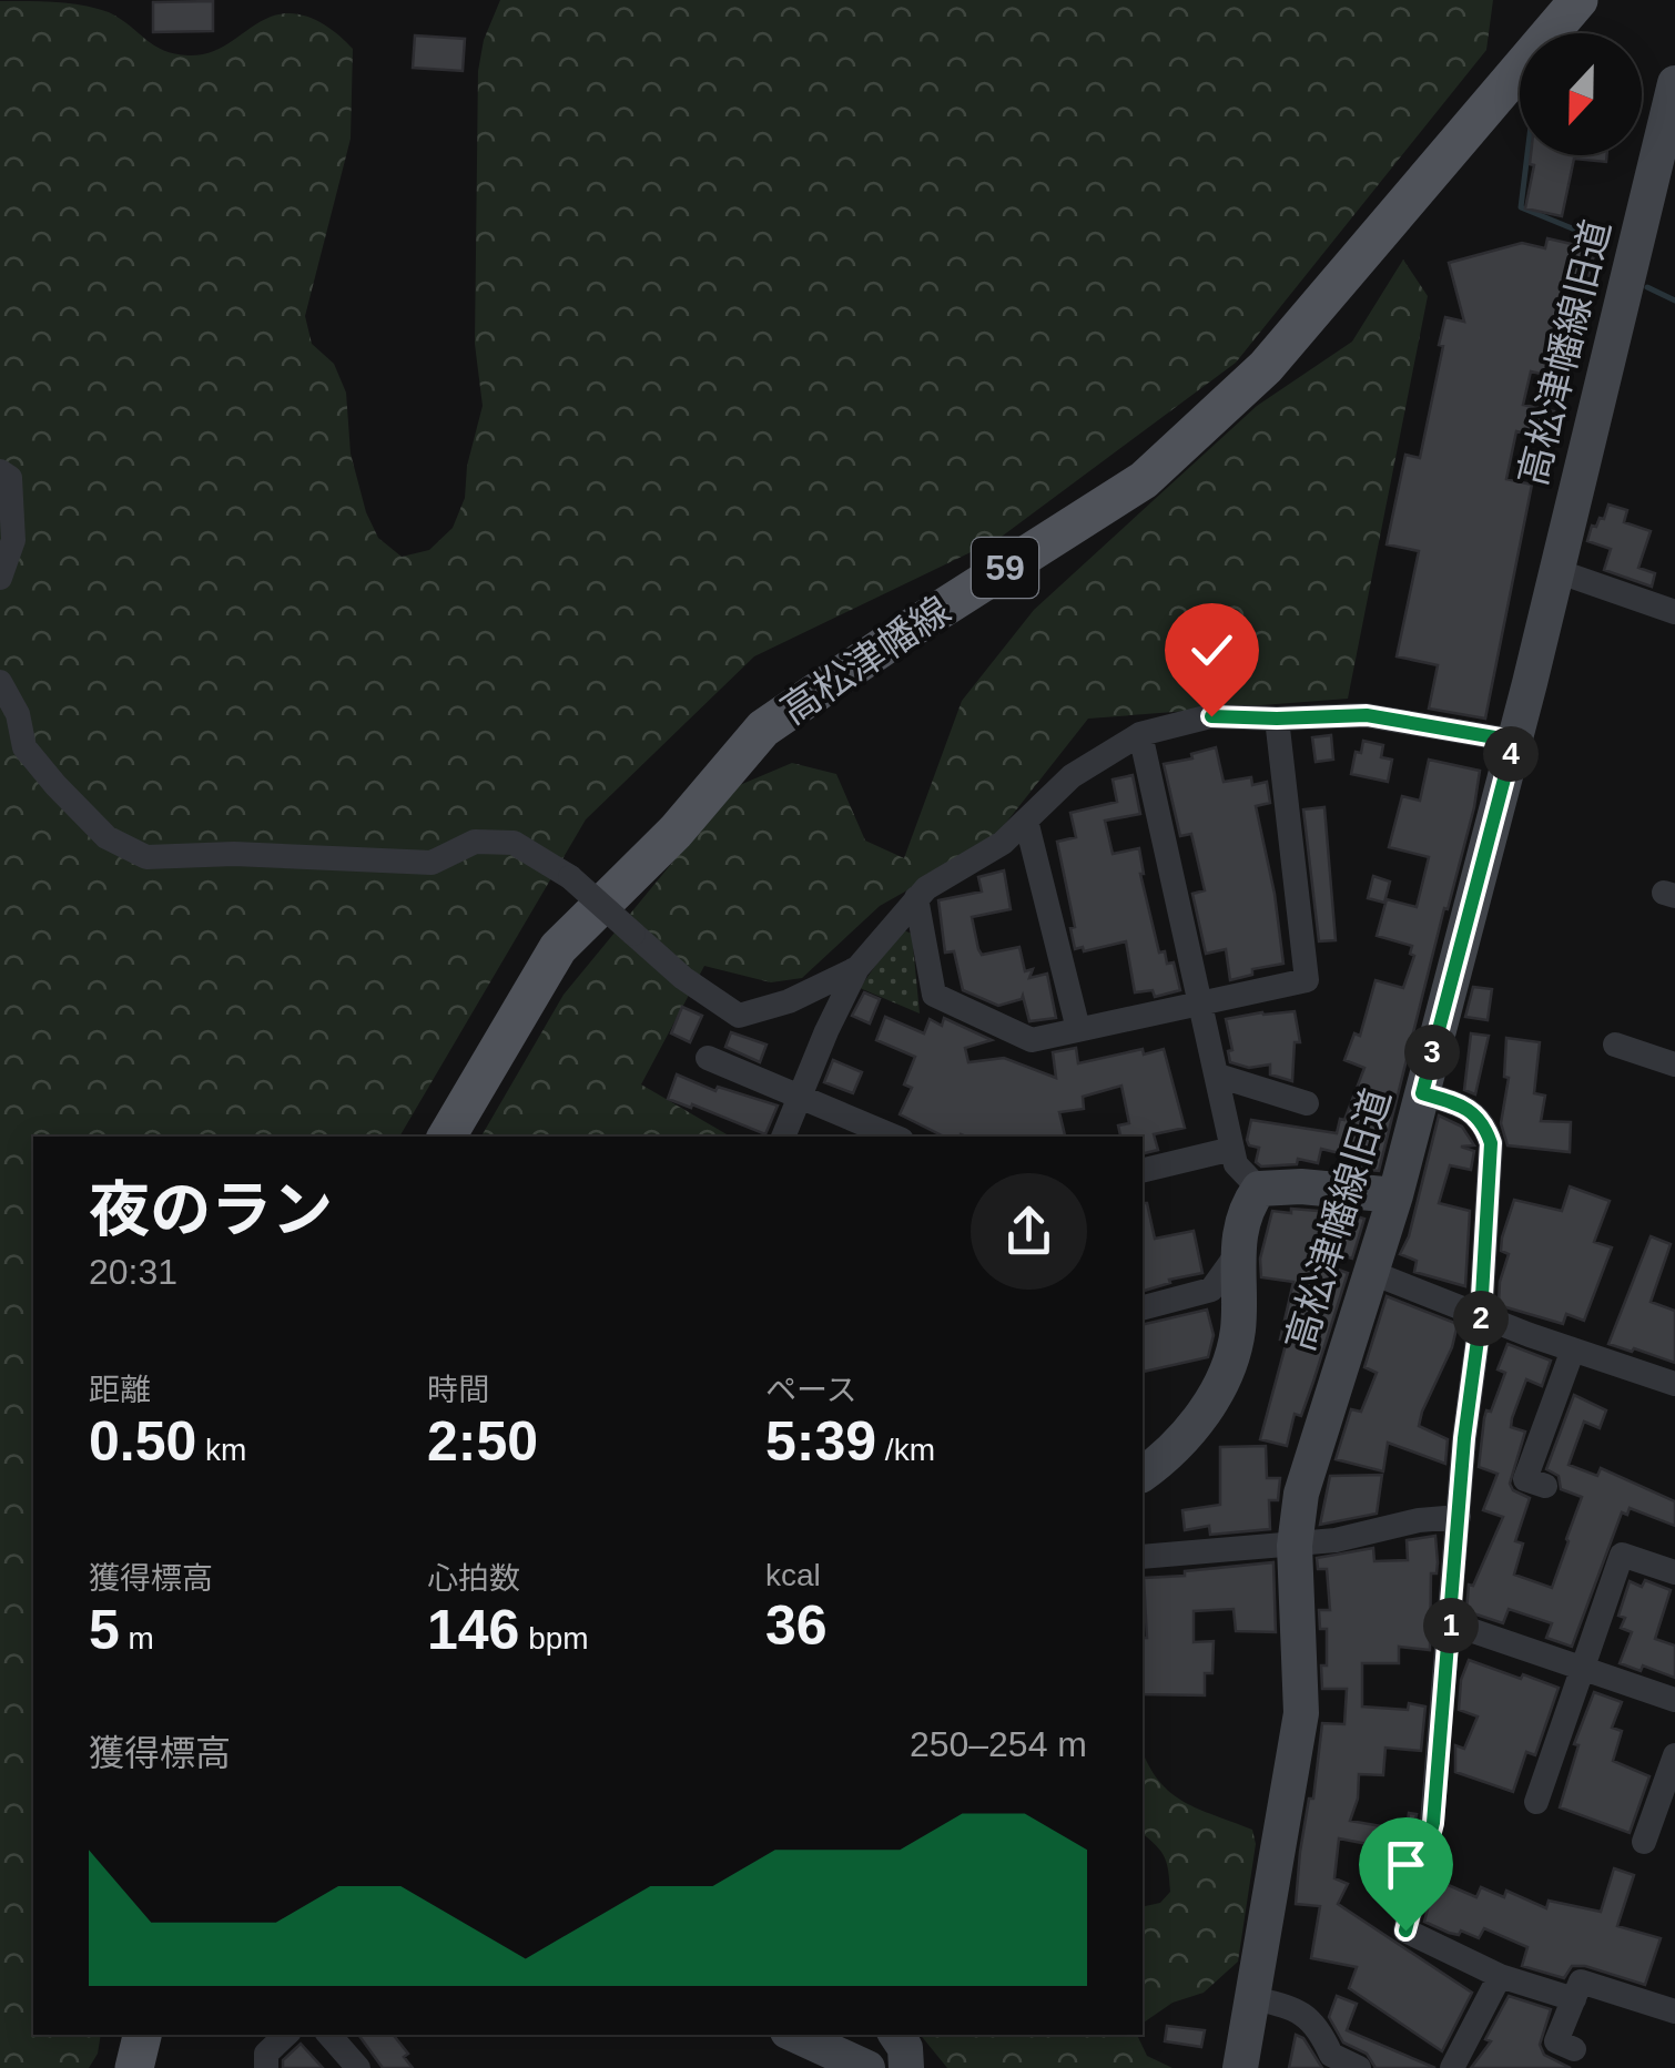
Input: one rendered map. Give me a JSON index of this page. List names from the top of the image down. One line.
{"streets":{"main road":["59","高松津幡線"],"street":["高松津幡線旧道"]},"north":"bottom","page":{"pins":["4","3","2","1"],"heading":["夜のラン","20:31"],"stats":[["距離","0.50 km"],["時間","2:50"],["ペース","5:39 /km"],["獲得標高","5 m"],["心拍数","146 bpm"],["kcal","36"]],"chart":["獲得標高","250–254 m"]}}
